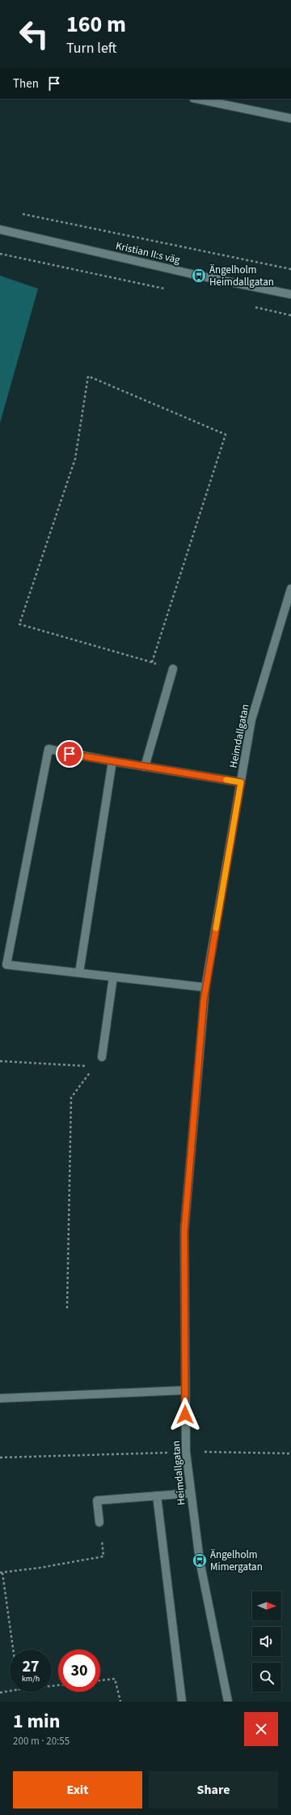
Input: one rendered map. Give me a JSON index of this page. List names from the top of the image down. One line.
{"streets":{"street":["Kristian II:s väg","Heimdallgatan"]},"places":{"bus stop":["Ängelholm Heimdallgatan","Ängelholm Mimergatan"]},"north":"right","page":{"turn":["160 m","Turn left"],"then":"Then","speed":"27 km/h","limit":"30","heading":["1 min","200 m · 20:55"],"buttons":["Exit","Share"]}}
